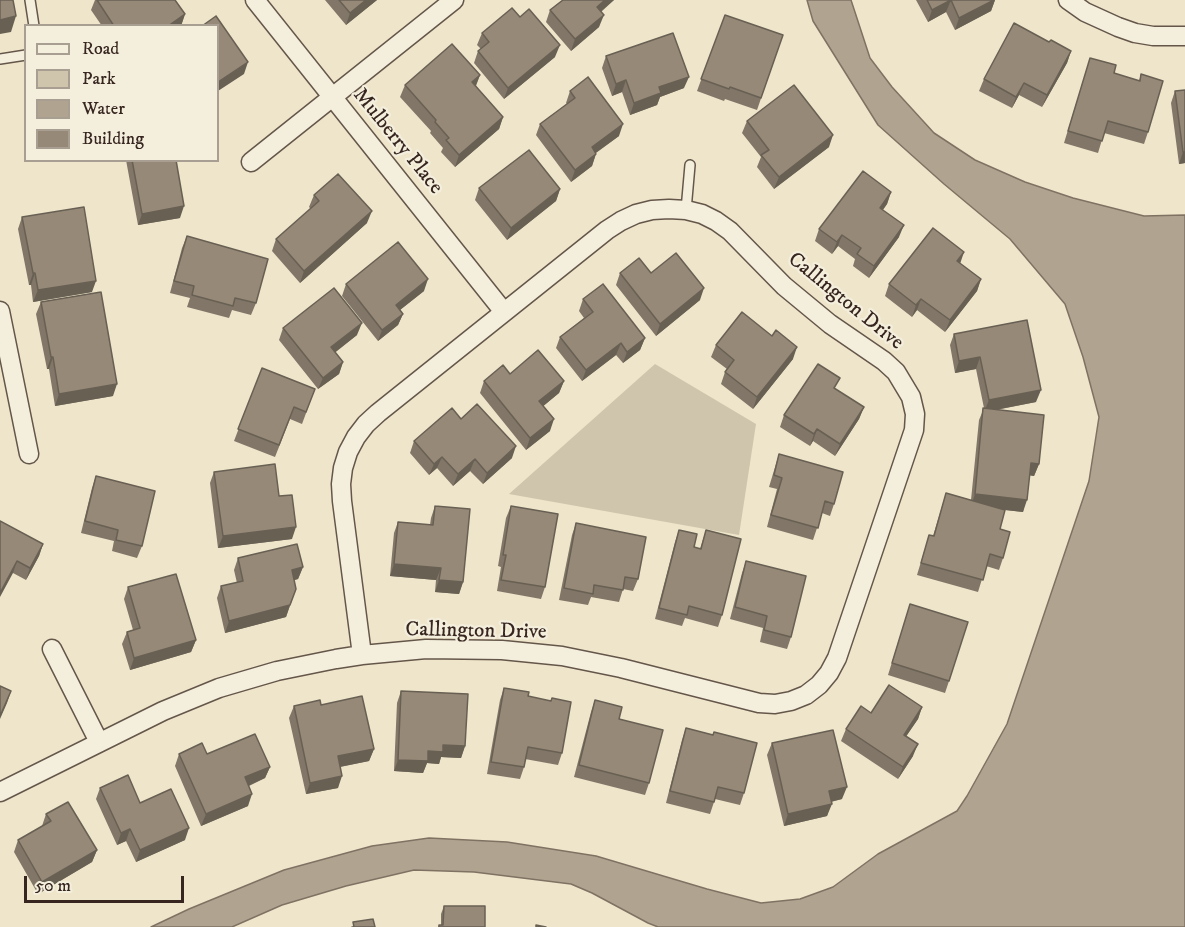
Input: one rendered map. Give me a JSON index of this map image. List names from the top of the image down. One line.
{"streets":{"street":["Mulberry Place","Callington Drive"]},"crossings":[["Mulberry Place","Callington Drive"]],"legend":["Road","Park","Water","Building"],"scale_bar":"50 m"}
